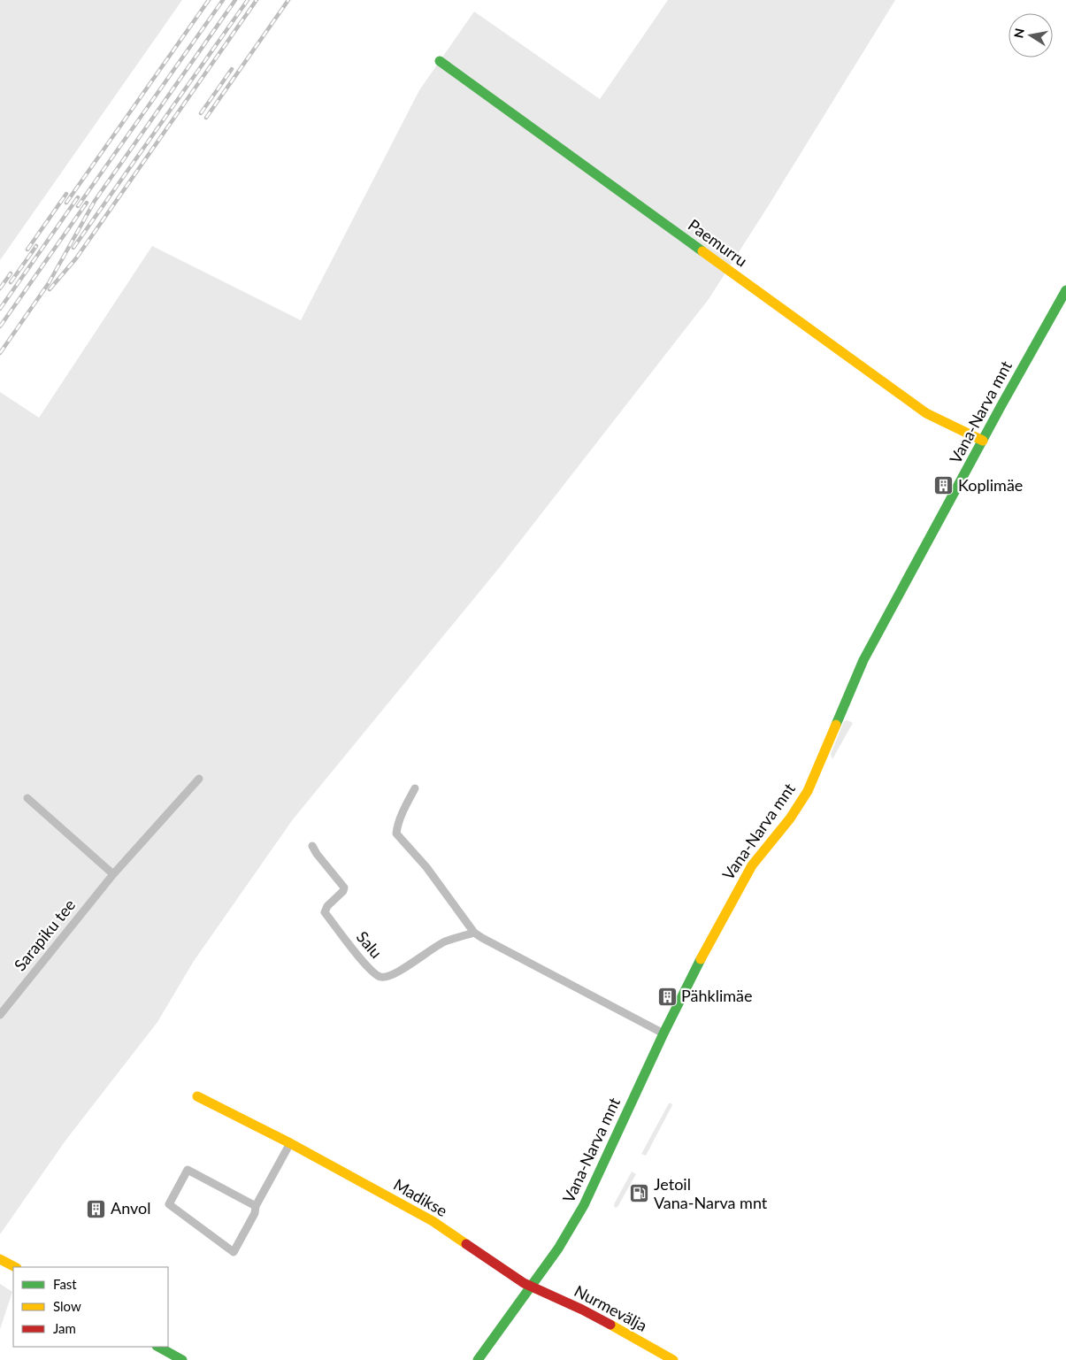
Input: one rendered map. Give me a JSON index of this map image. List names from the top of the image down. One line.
{"streets":{"street":["Paemurru","Vana-Narva mnt","Sarapiku tee","Salu","Madikse","Nurmevälja"]},"crossings":[["Paemurru","Vana-Narva mnt"],["Vana-Narva mnt","Madikse"],["Vana-Narva mnt","Nurmevälja"],["Madikse","Nurmevälja"]],"places":{"building":["Koplimäe","Pähklimäe","Anvol"],"fuel station":["Jetoil Vana-Narva mnt"]},"legend":["Fast","Slow","Jam"],"north":"left"}
